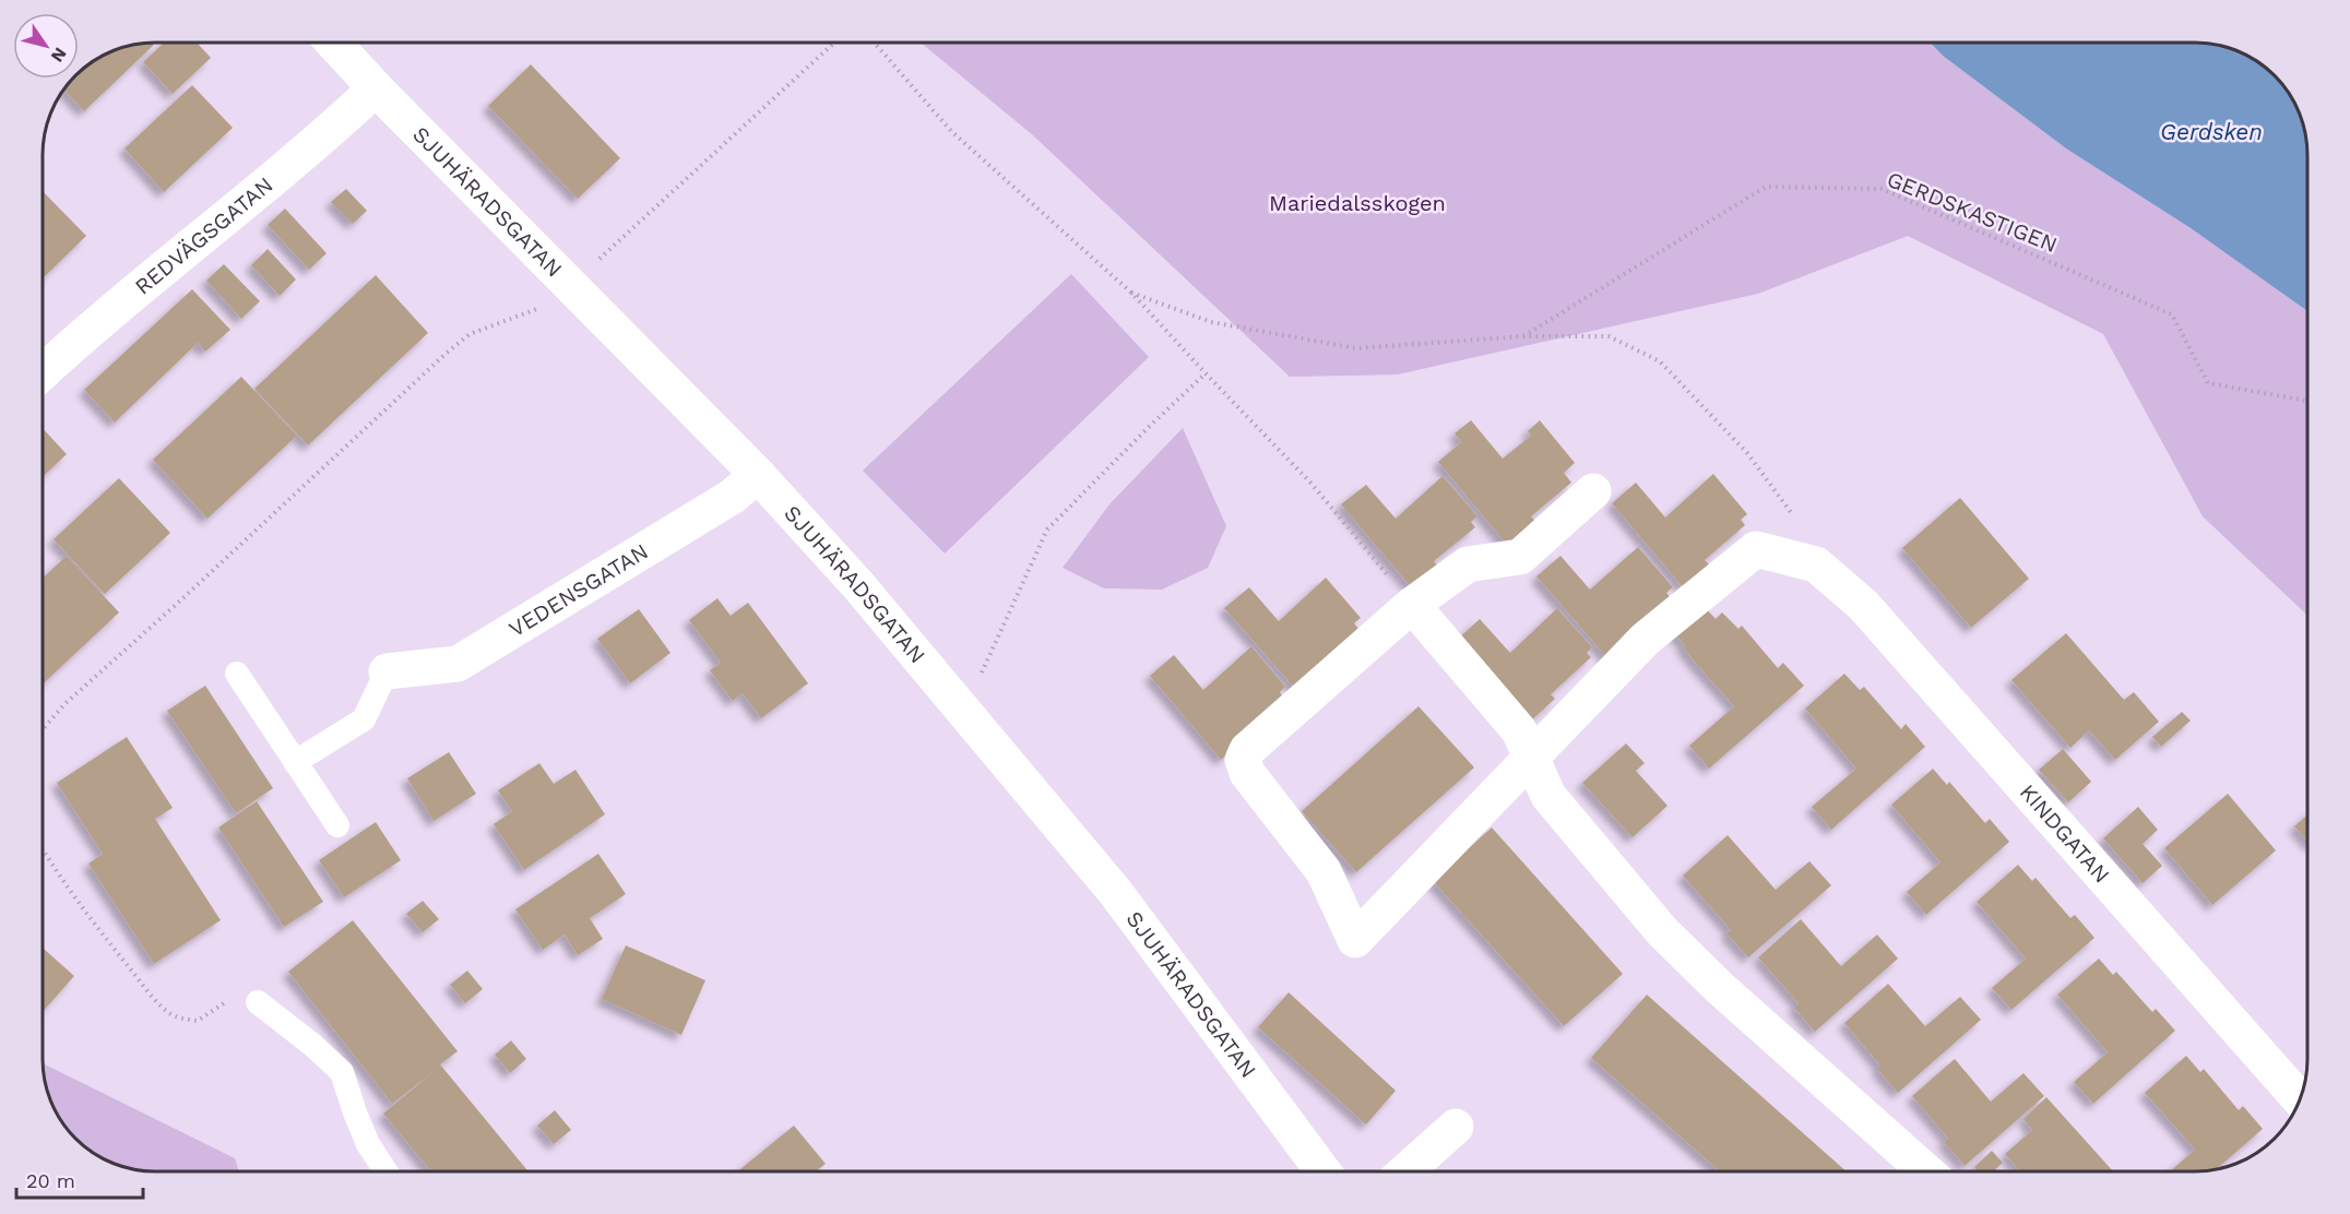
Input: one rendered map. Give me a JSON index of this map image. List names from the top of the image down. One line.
{"streets":{"street":["SJUHÄRADSGATAN","REDVÄGSGATAN","VEDENSGATAN","KINDGATAN"],"path":["GERDSKASTIGEN"]},"crossings":[["SJUHÄRADSGATAN","REDVÄGSGATAN"],["SJUHÄRADSGATAN","VEDENSGATAN"]],"water":["Gerdsken"],"parks":["Mariedalsskogen"],"scale_bar":"20 m","north":"bottom right"}
